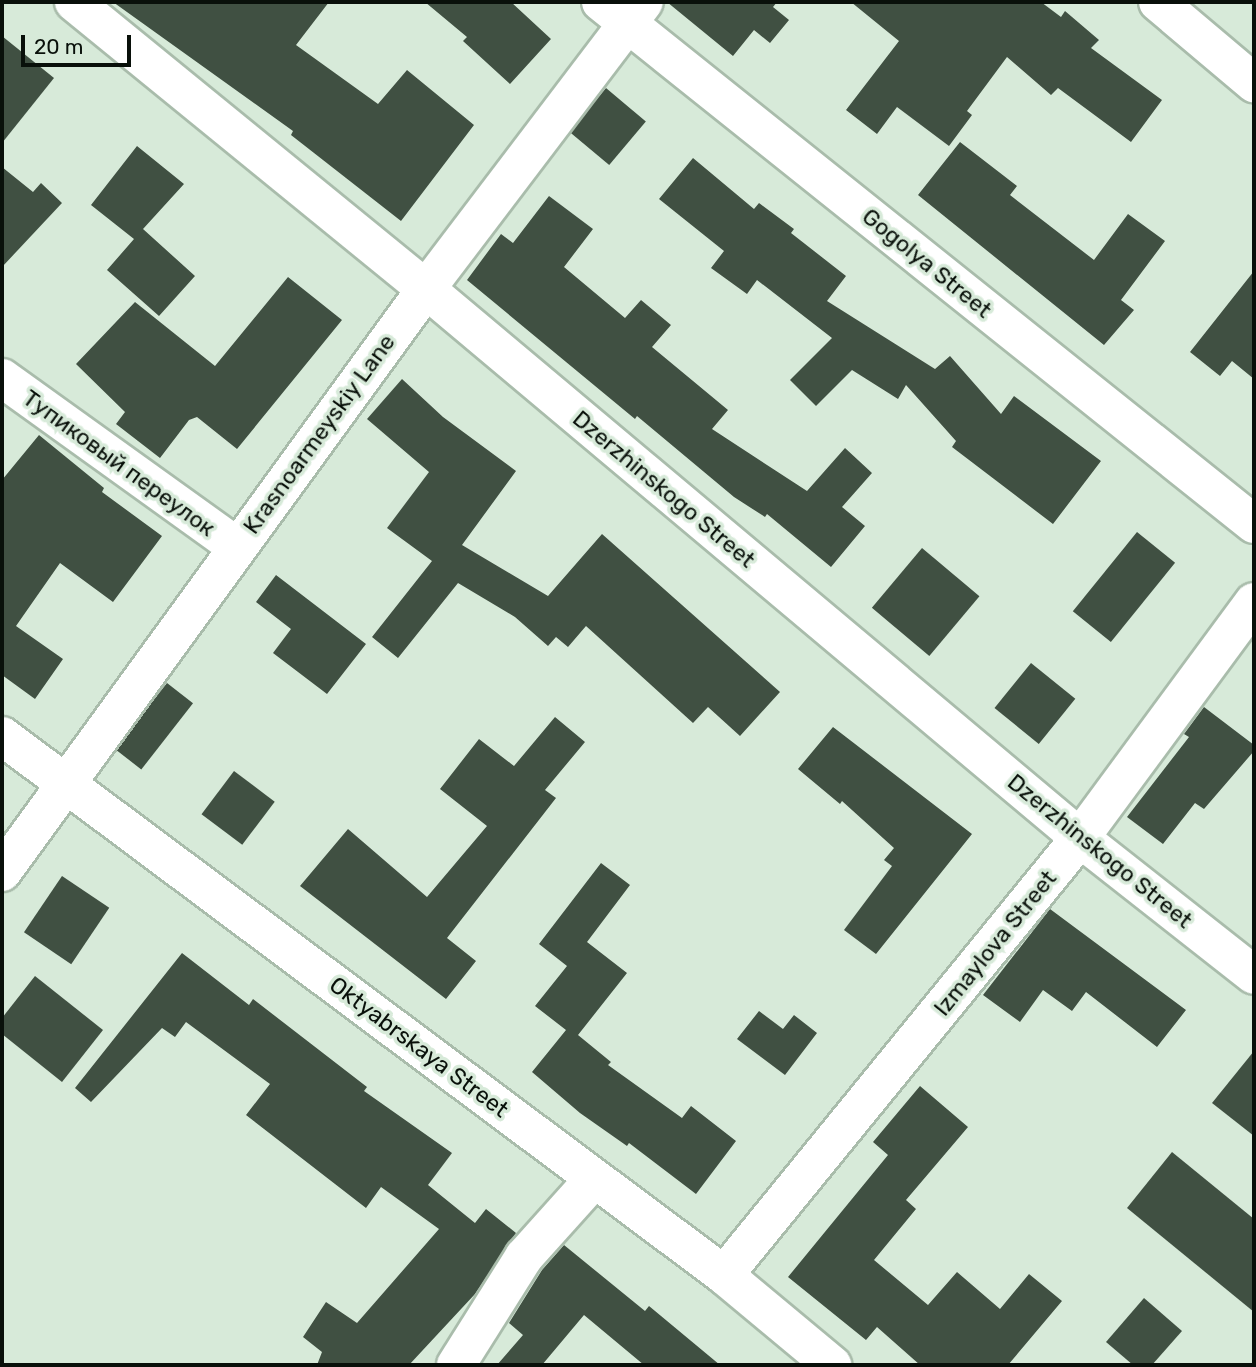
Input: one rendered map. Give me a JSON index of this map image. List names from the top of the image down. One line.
{"streets":{"street":["Gogolya Street","Krasnoarmeyskiy Lane","Тупиковый переулок","Dzerzhinskogo Street","Izmaylova Street","Oktyabrskaya Street"]},"crossings":[["Gogolya Street","Krasnoarmeyskiy Lane"],["Krasnoarmeyskiy Lane","Тупиковый переулок"],["Krasnoarmeyskiy Lane","Dzerzhinskogo Street"],["Krasnoarmeyskiy Lane","Oktyabrskaya Street"],["Dzerzhinskogo Street","Izmaylova Street"],["Izmaylova Street","Oktyabrskaya Street"]],"scale_bar":"20 m"}
